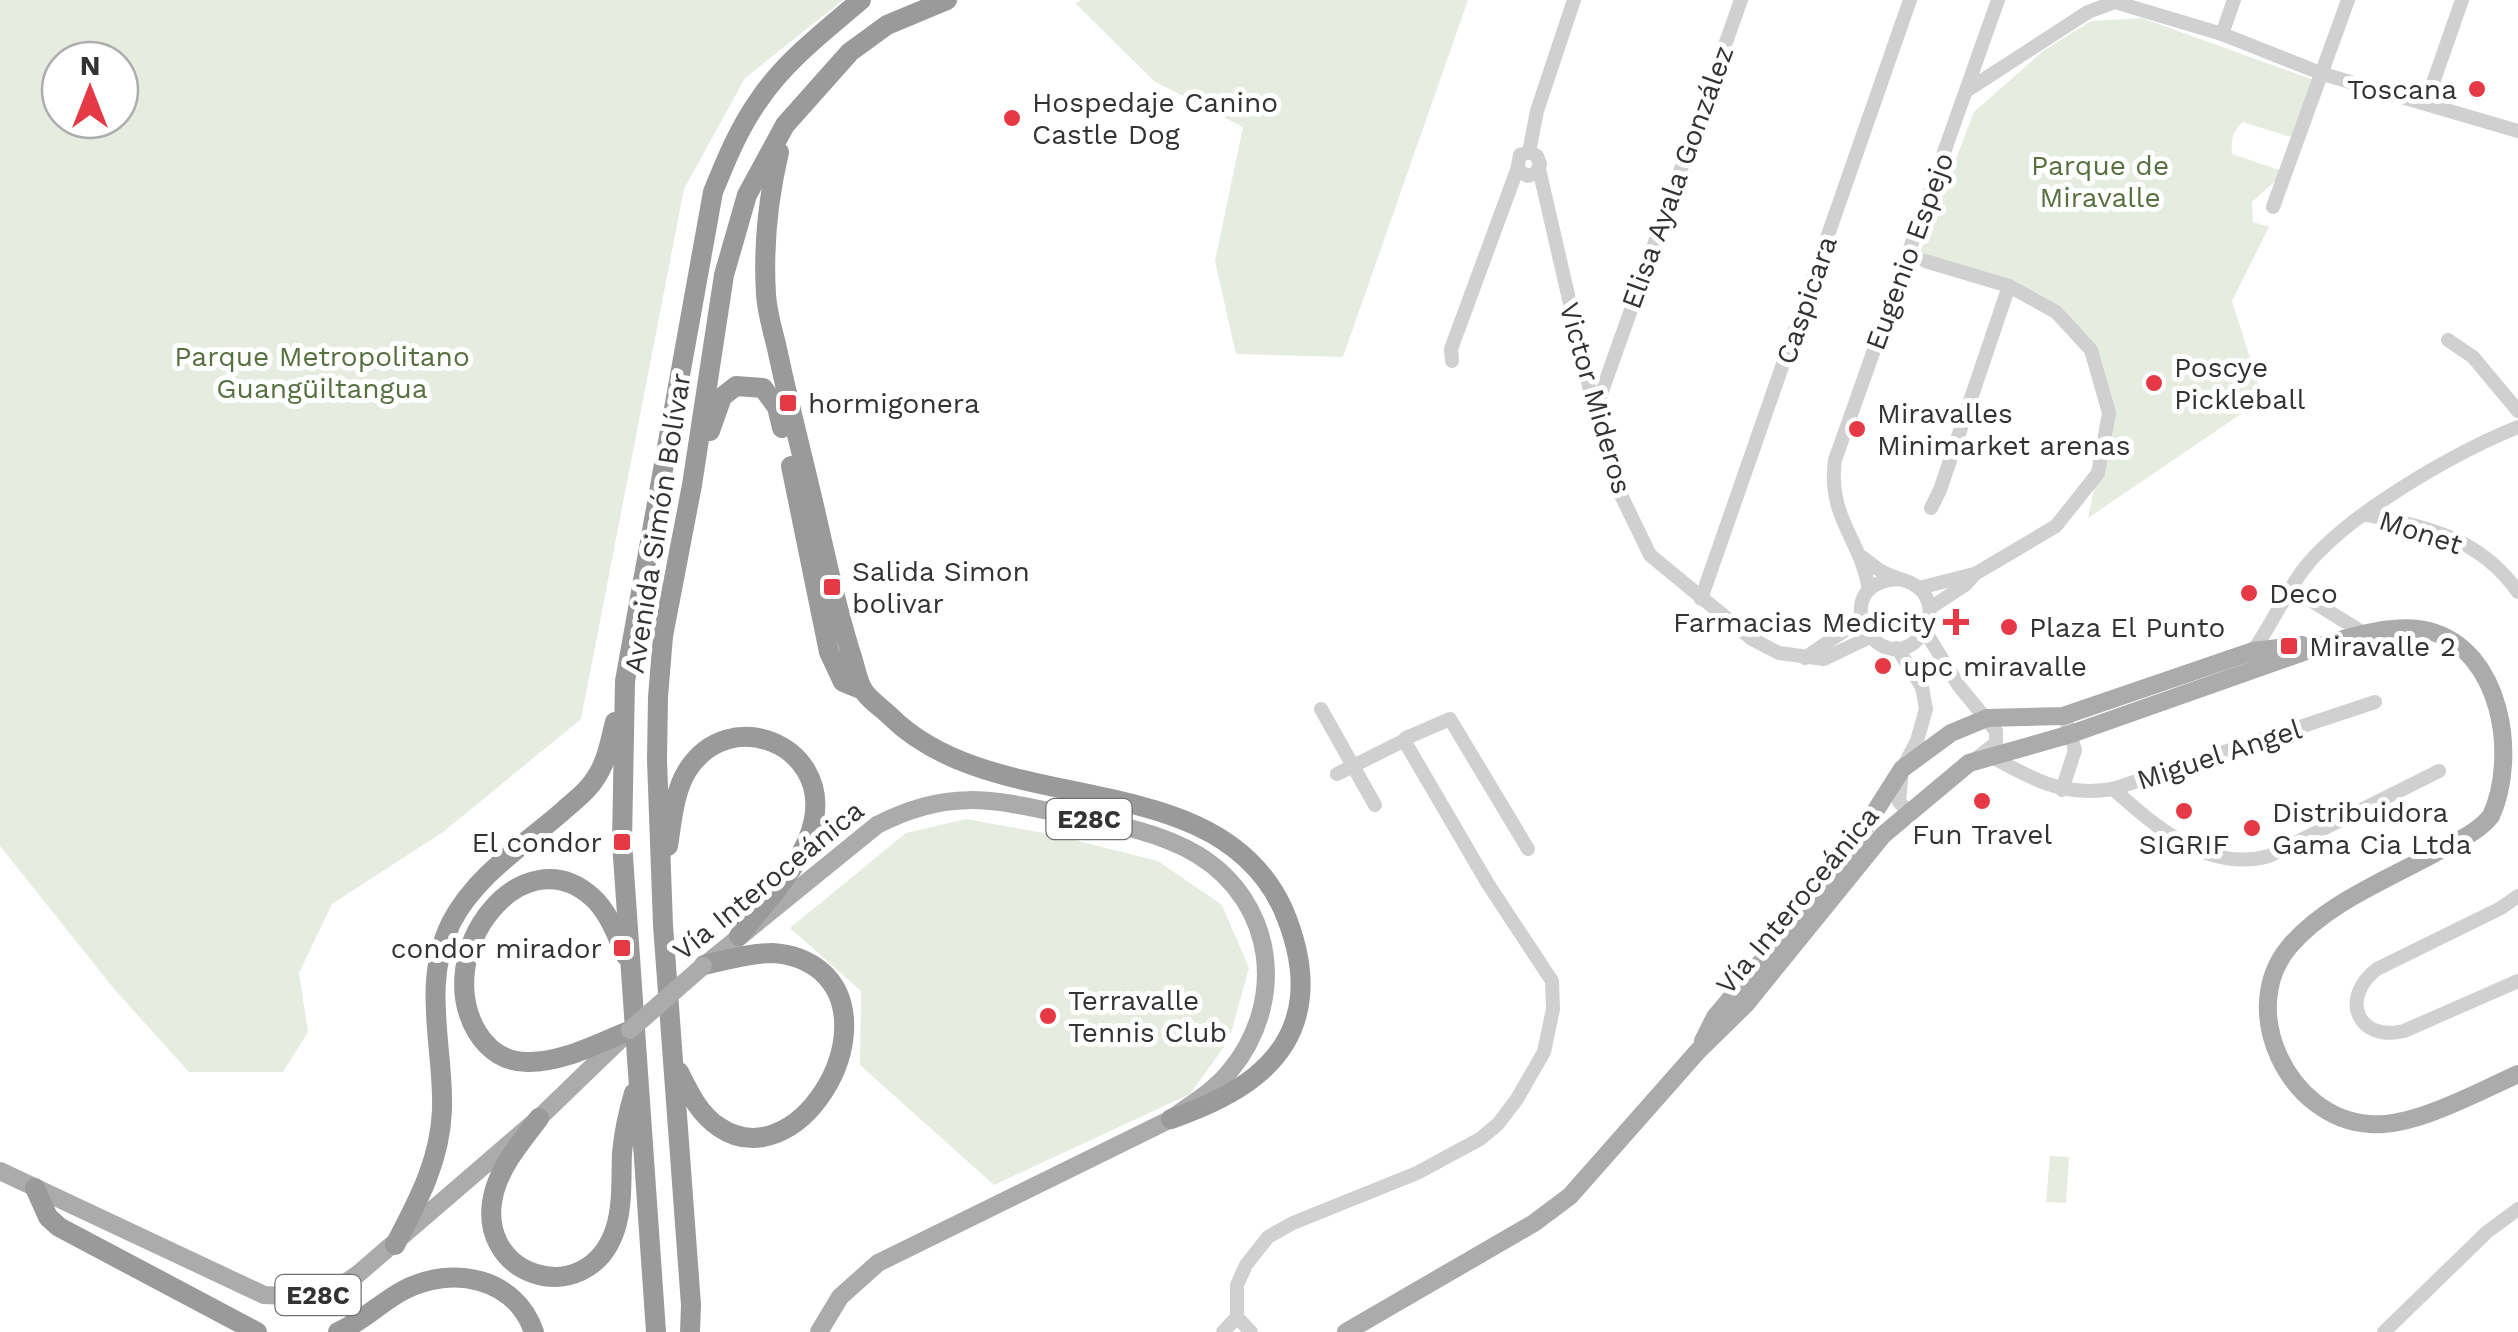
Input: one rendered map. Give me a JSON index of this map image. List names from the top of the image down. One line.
{"streets":{"highway":["Avenida Simón Bolívar"],"main road":["E28C","Vía Interoceánica"],"street":["Elisa Ayala González","Eugenio Espejo","Caspicara","Victor Mideros","Monet","Miguel Angel"]},"crossings":[["Elisa Ayala González","Victor Mideros"],["Caspicara","Victor Mideros"],["Miguel Angel","Vía Interoceánica"]],"parks":["Parque de Miravalle","Parque Metropolitano Guangüiltangua"],"places":{"other":["Toscana","Hospedaje Canino Castle Dog","Poscye Pickleball","Miravalles Minimarket arenas","Deco","Plaza El Punto","upc miravalle","Fun Travel","SIGRIF","Distribuidora Gama Cia Ltda","Terravalle Tennis Club"],"transit":["hormigonera","Salida Simon bolivar","Miravalle 2","El condor","condor mirador"],"health":["Farmacias Medicity"]},"north":"top"}
